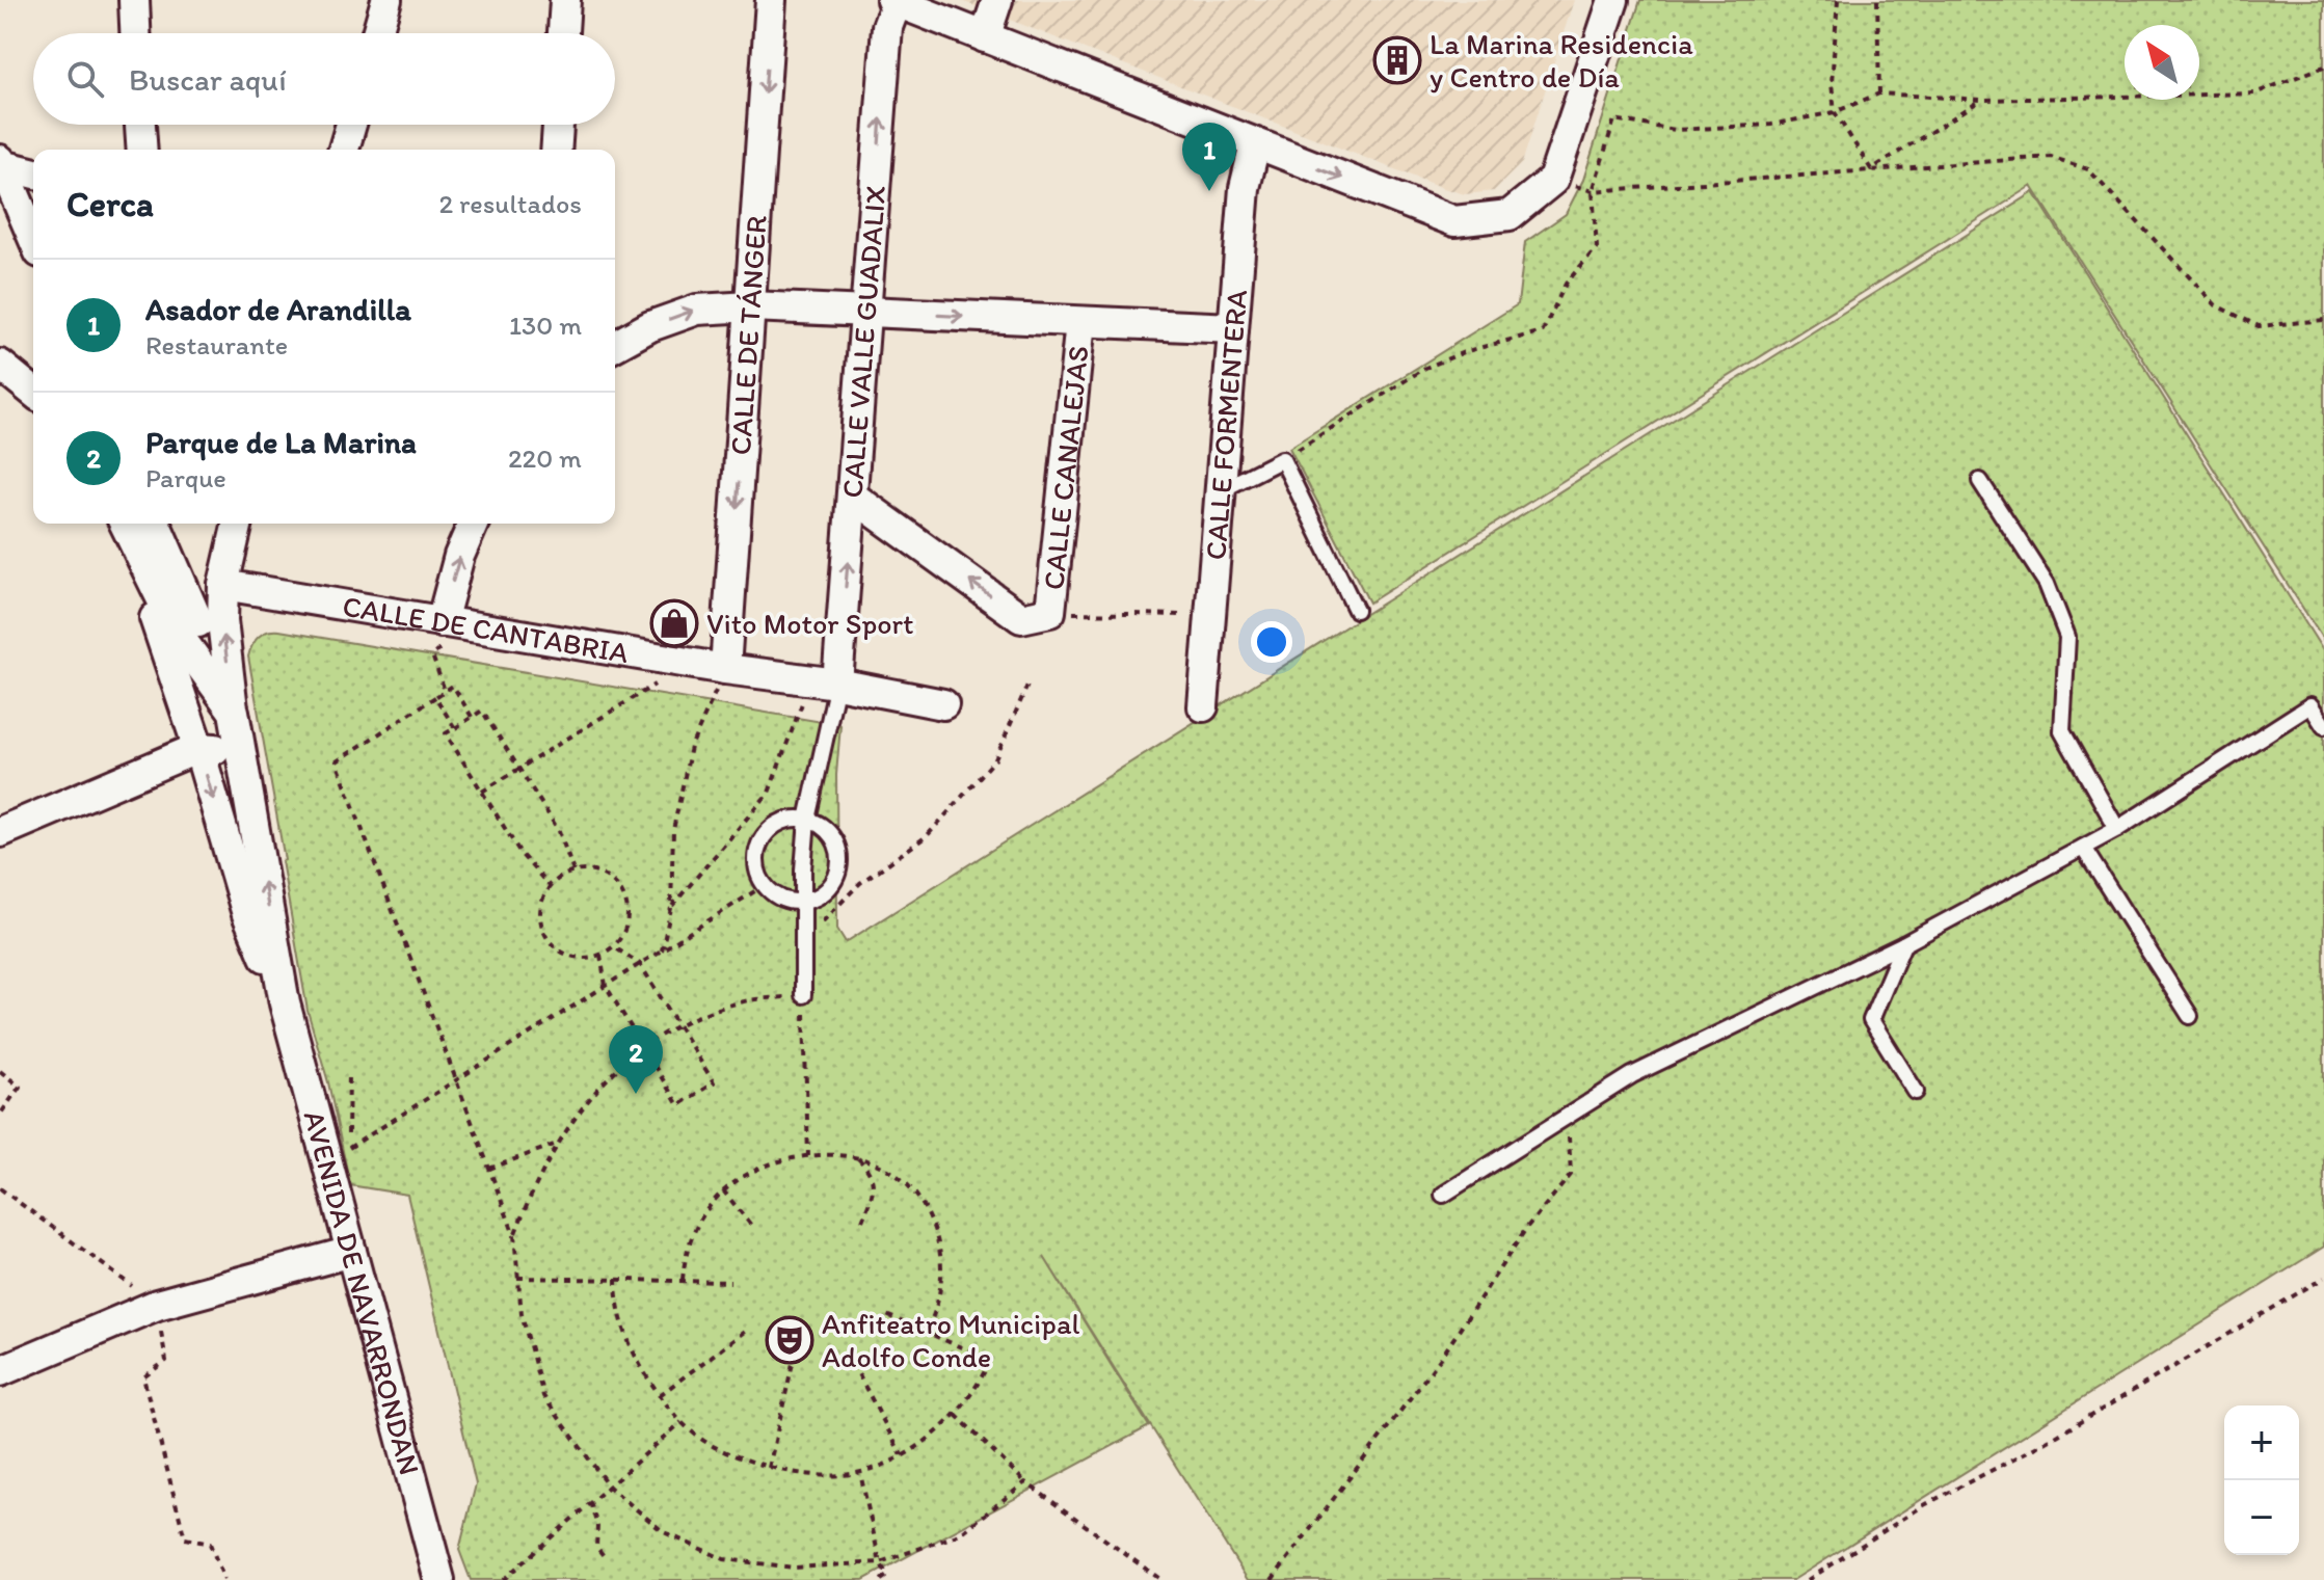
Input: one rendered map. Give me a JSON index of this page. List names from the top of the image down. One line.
{"streets":{"street":["CALLE DE TÁNGER","CALLE VALLE GUADALIX","CALLE FORMENTERA","CALLE CANALEJAS","CALLE DE CANTABRIA","AVENIDA DE NAVARRONDÁN"]},"crossings":[["CALLE DE TÁNGER","CALLE DE CANTABRIA"],["CALLE VALLE GUADALIX","CALLE DE CANTABRIA"]],"one_way":["CALLE DE TÁNGER","CALLE VALLE GUADALIX"],"places":{"building":["La Marina Residencia y Centro de Día"],"shop":["Vito Motor Sport"],"theatre":["Anfiteatro Municipal Adolfo Conde"]},"north":"top left","page":{"search":"Buscar aquí","pins":["1","2"],"heading":["Cerca","2 resultados"],"list":[{"mark":"1","name":"Asador de Arandilla","note":"Restaurante","value":"130 m"},{"mark":"2","name":"Parque de La Marina","note":"Parque","value":"220 m"}],"map_buttons":["+","−"]}}
